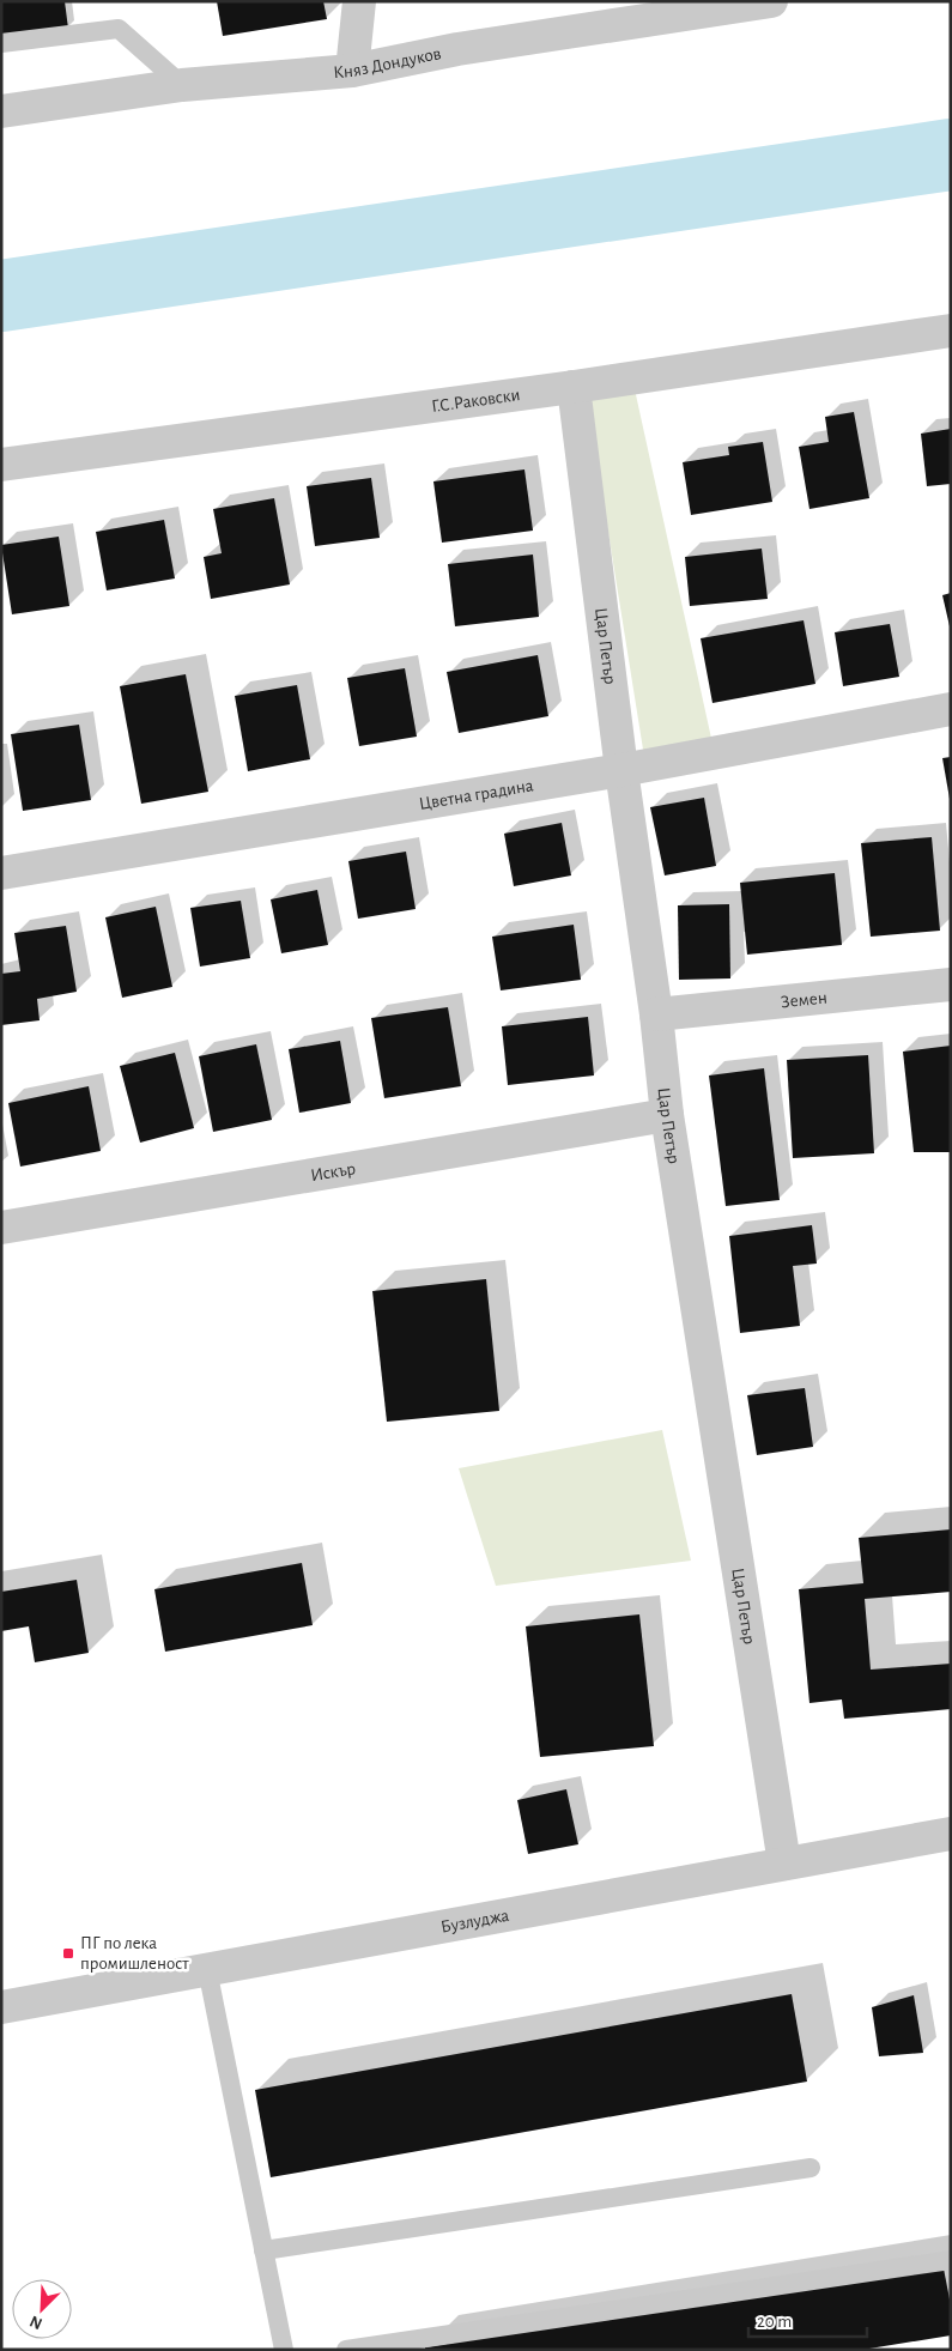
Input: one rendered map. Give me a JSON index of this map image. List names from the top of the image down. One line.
{"streets":{"street":["Княз Дондуков","Г.С.Раковски","Цар Петър","Цветна градина","Земен","Искър","Бузлуджа"]},"crossings":[["Г.С.Раковски","Цар Петър"],["Цар Петър","Цветна градина"],["Цар Петър","Земен"],["Цар Петър","Искър"],["Цар Петър","Бузлуджа"]],"places":{"transit":["ПГ по лека промишленост"]},"scale_bar":"20 m","north":"bottom left"}
